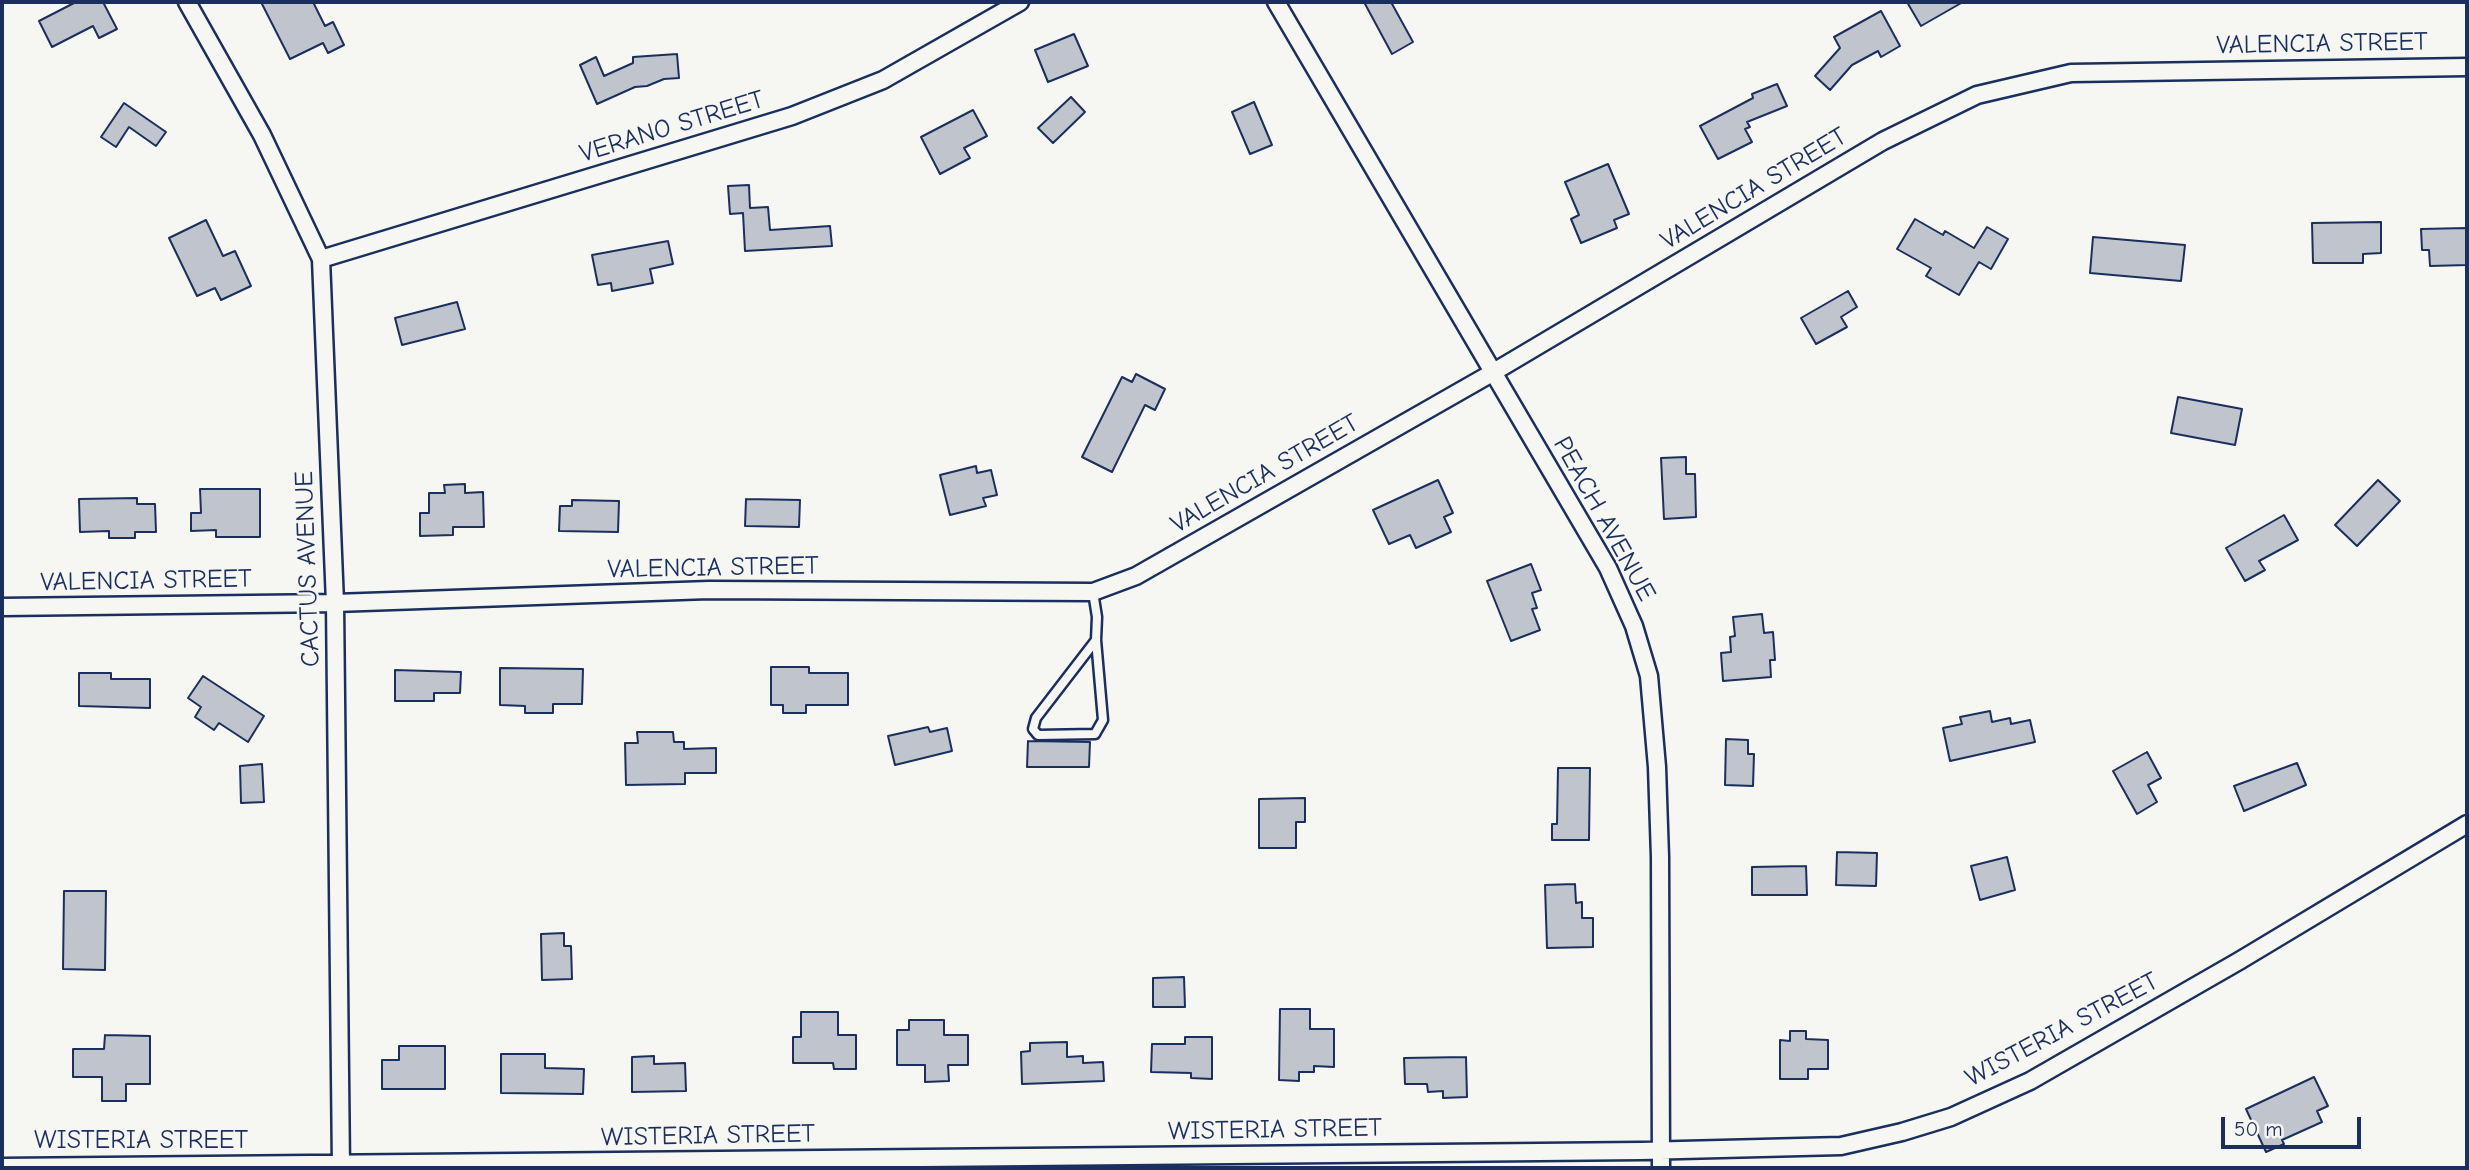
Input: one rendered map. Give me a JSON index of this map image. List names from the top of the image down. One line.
{"streets":{"street":["VALENCIA STREET","VERANO STREET","PEACH AVENUE","CACTUS AVENUE","WISTERIA STREET"]},"crossings":[["VALENCIA STREET","PEACH AVENUE"],["VALENCIA STREET","CACTUS AVENUE"],["VERANO STREET","CACTUS AVENUE"],["PEACH AVENUE","WISTERIA STREET"],["CACTUS AVENUE","WISTERIA STREET"]],"scale_bar":"50 m"}
